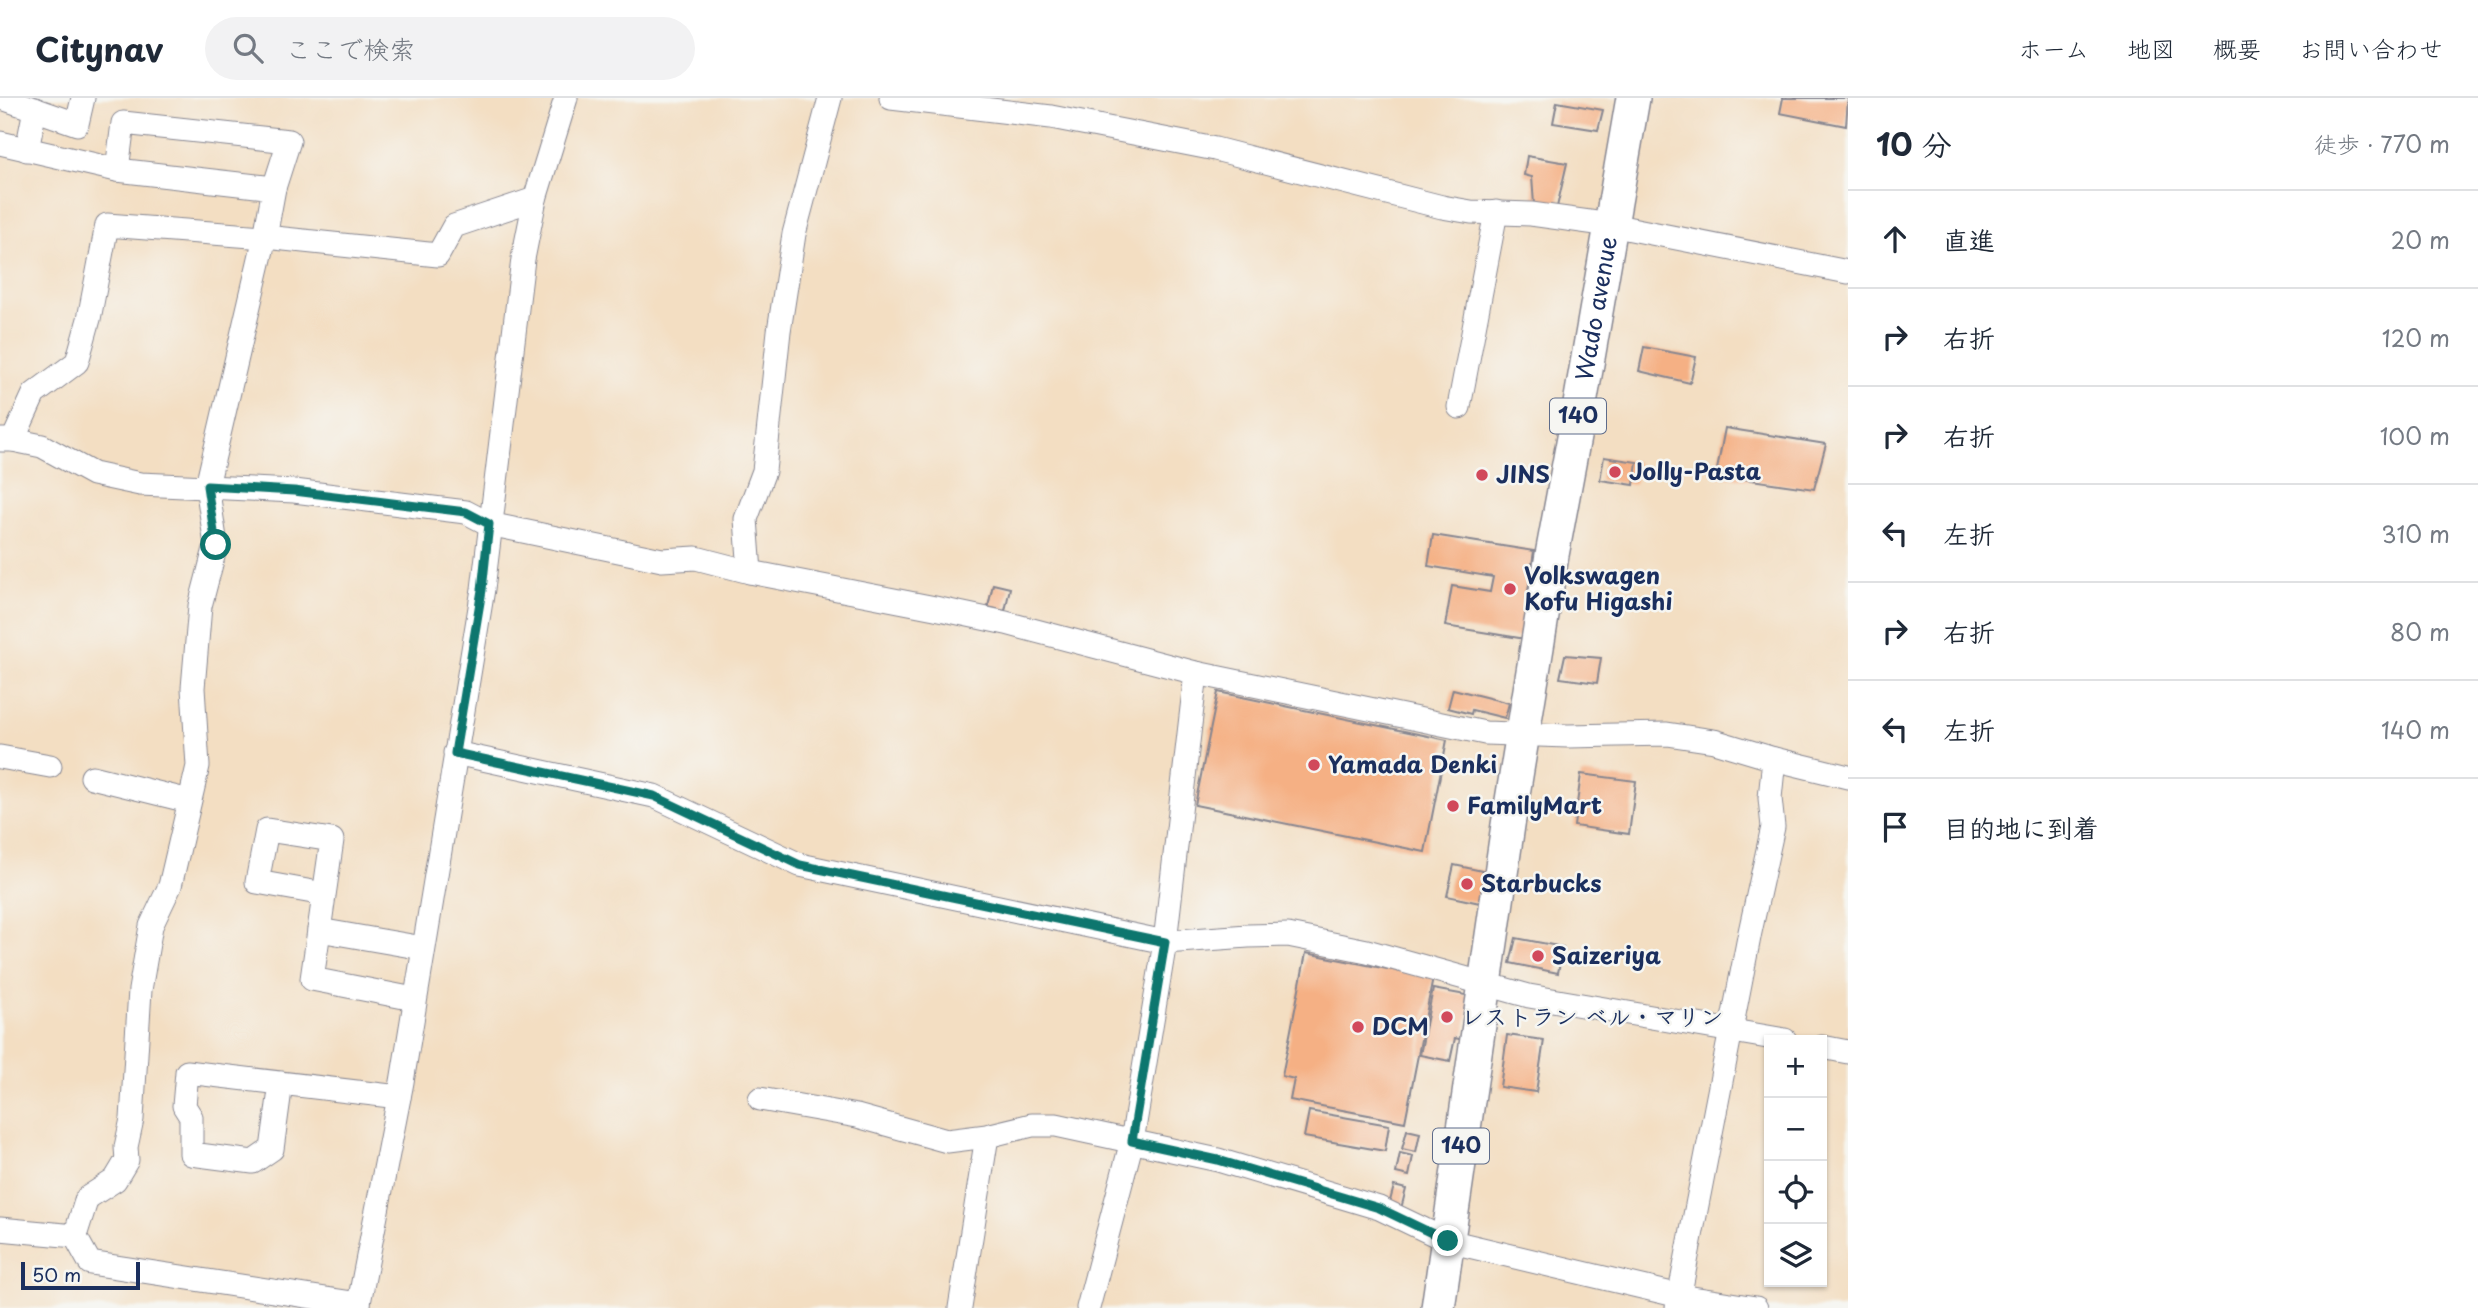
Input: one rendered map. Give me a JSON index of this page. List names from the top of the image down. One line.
{"streets":{"highway":["Wado avenue","140"]},"places":["Jolly-Pasta","JINS","Volkswagen Kofu Higashi","Yamada Denki","FamilyMart","Starbucks","Saizeriya","レストラン ベル・マリン","DCM"],"scale_bar":"50 m","page":{"header":"Citynav","search":"ここで検索","nav":["ホーム","地図","概要","お問い合わせ"],"heading":["10 分","徒歩 · 770 m"],"list":[["直進","20 m"],["右折","120 m"],["右折","100 m"],["左折","310 m"],["右折","80 m"],["左折","140 m"],"目的地に到着"],"map_buttons":["+","−"],"scale":"50 m"}}
